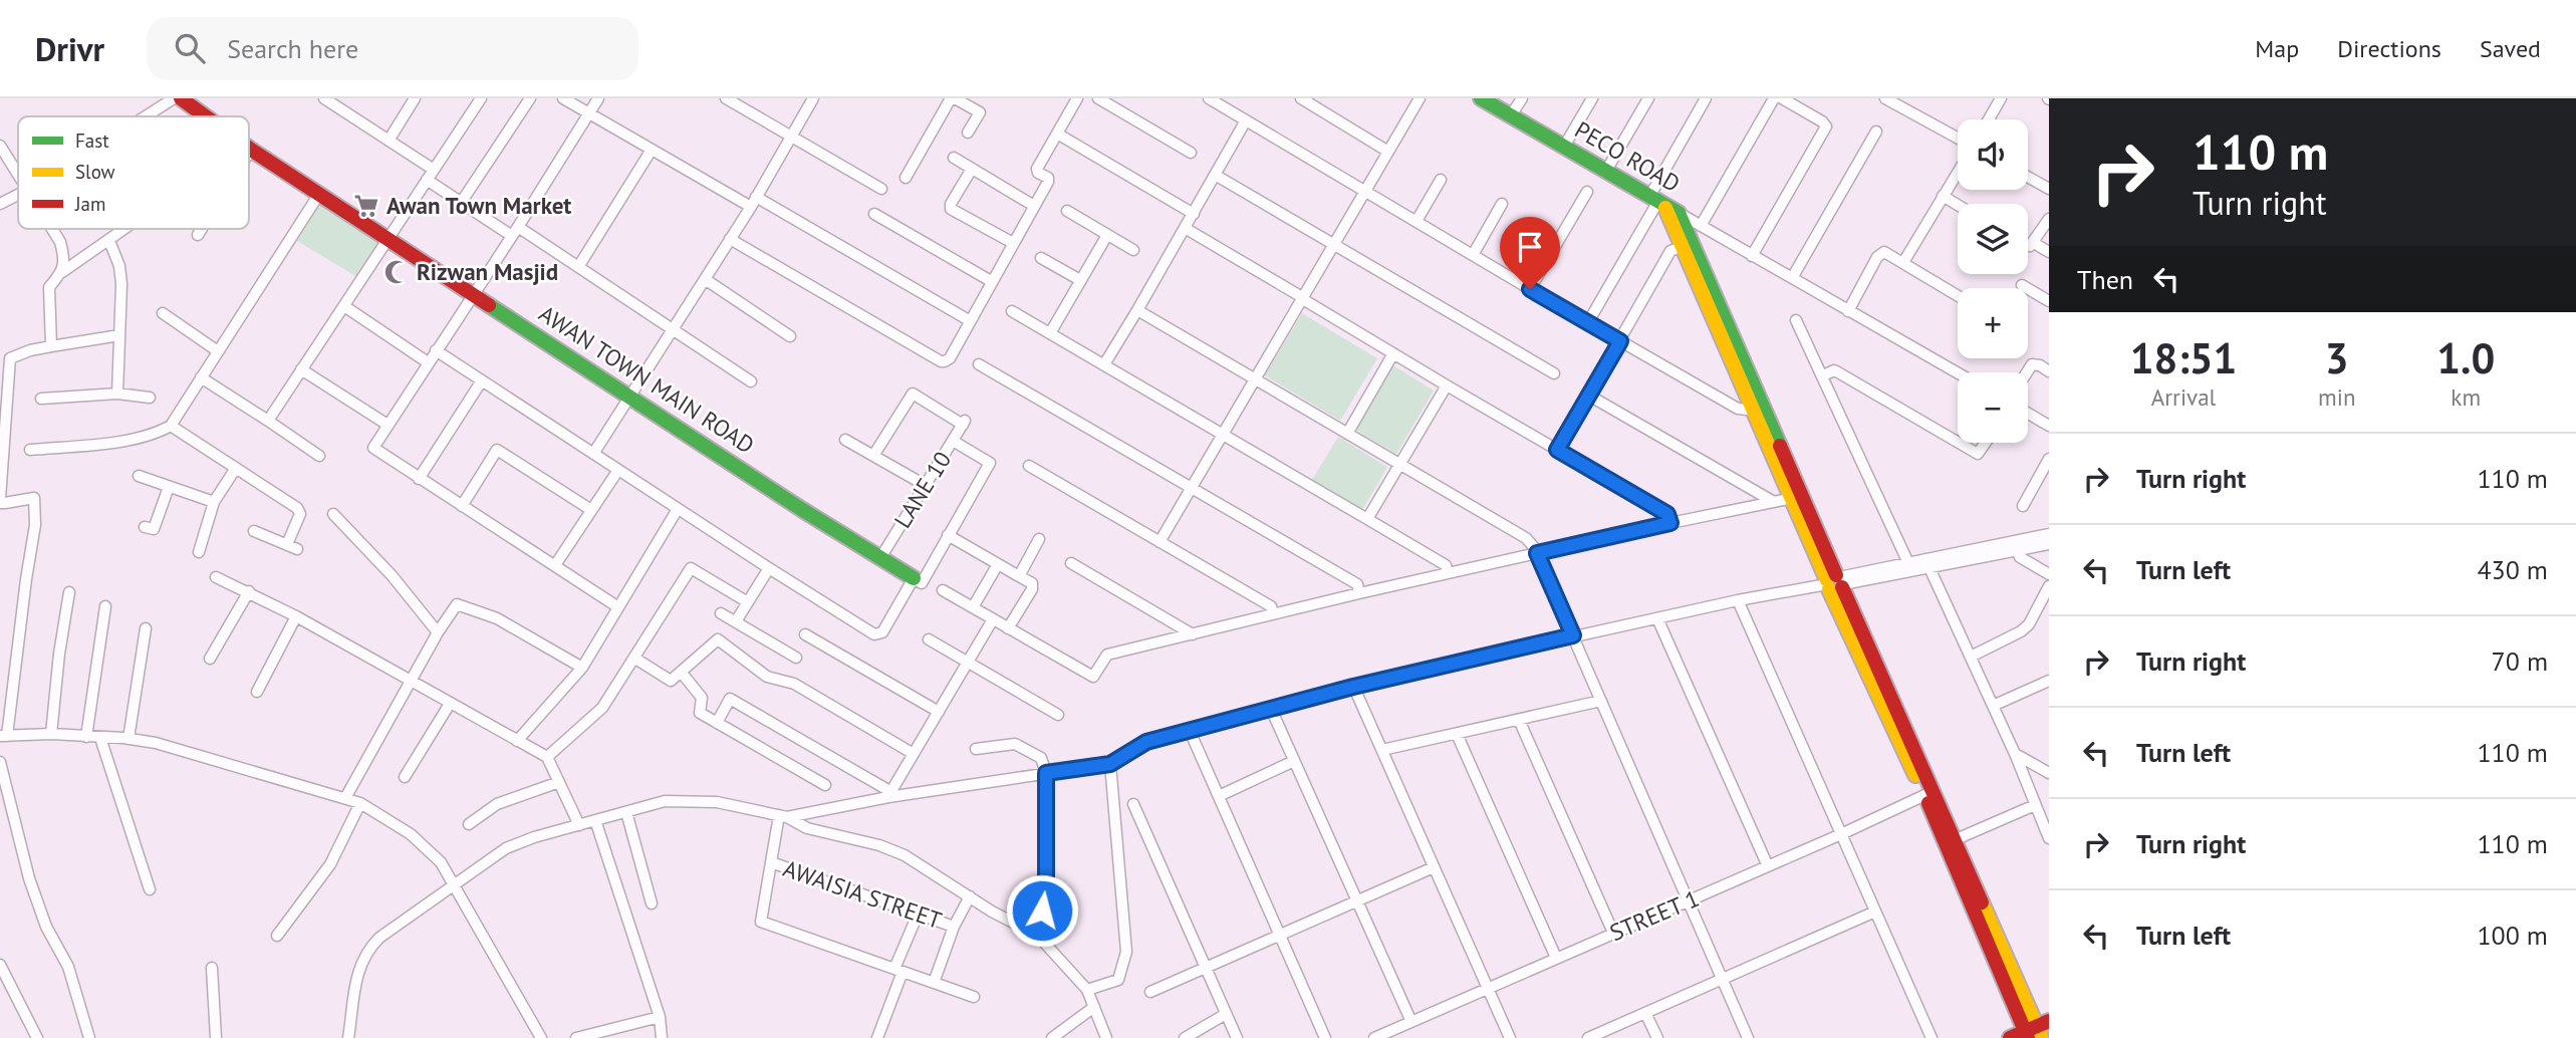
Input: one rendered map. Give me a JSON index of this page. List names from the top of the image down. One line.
{"streets":{"street":["PECO ROAD","AWAN TOWN MAIN ROAD","LANE 10","AWAISIA STREET","STREET 1"]},"crossings":[["AWAN TOWN MAIN ROAD","LANE 10"]],"places":{"supermarket":["Awan Town Market"],"mosque":["Rizwan Masjid"]},"legend":["Fast","Slow","Jam"],"page":{"header":"Drivr","search":"Search here","nav":["Map","Directions","Saved"],"turn":["110 m","Turn right"],"map_buttons":["+","−"],"then":"Then","eta":["18:51","Arrival","3","min","1.0","km"],"list":[{"name":"Turn right","value":"110 m"},{"name":"Turn left","value":"430 m"},{"name":"Turn right","value":"70 m"},{"name":"Turn left","value":"110 m"},{"name":"Turn right","value":"110 m"},{"name":"Turn left","value":"100 m"}]}}
